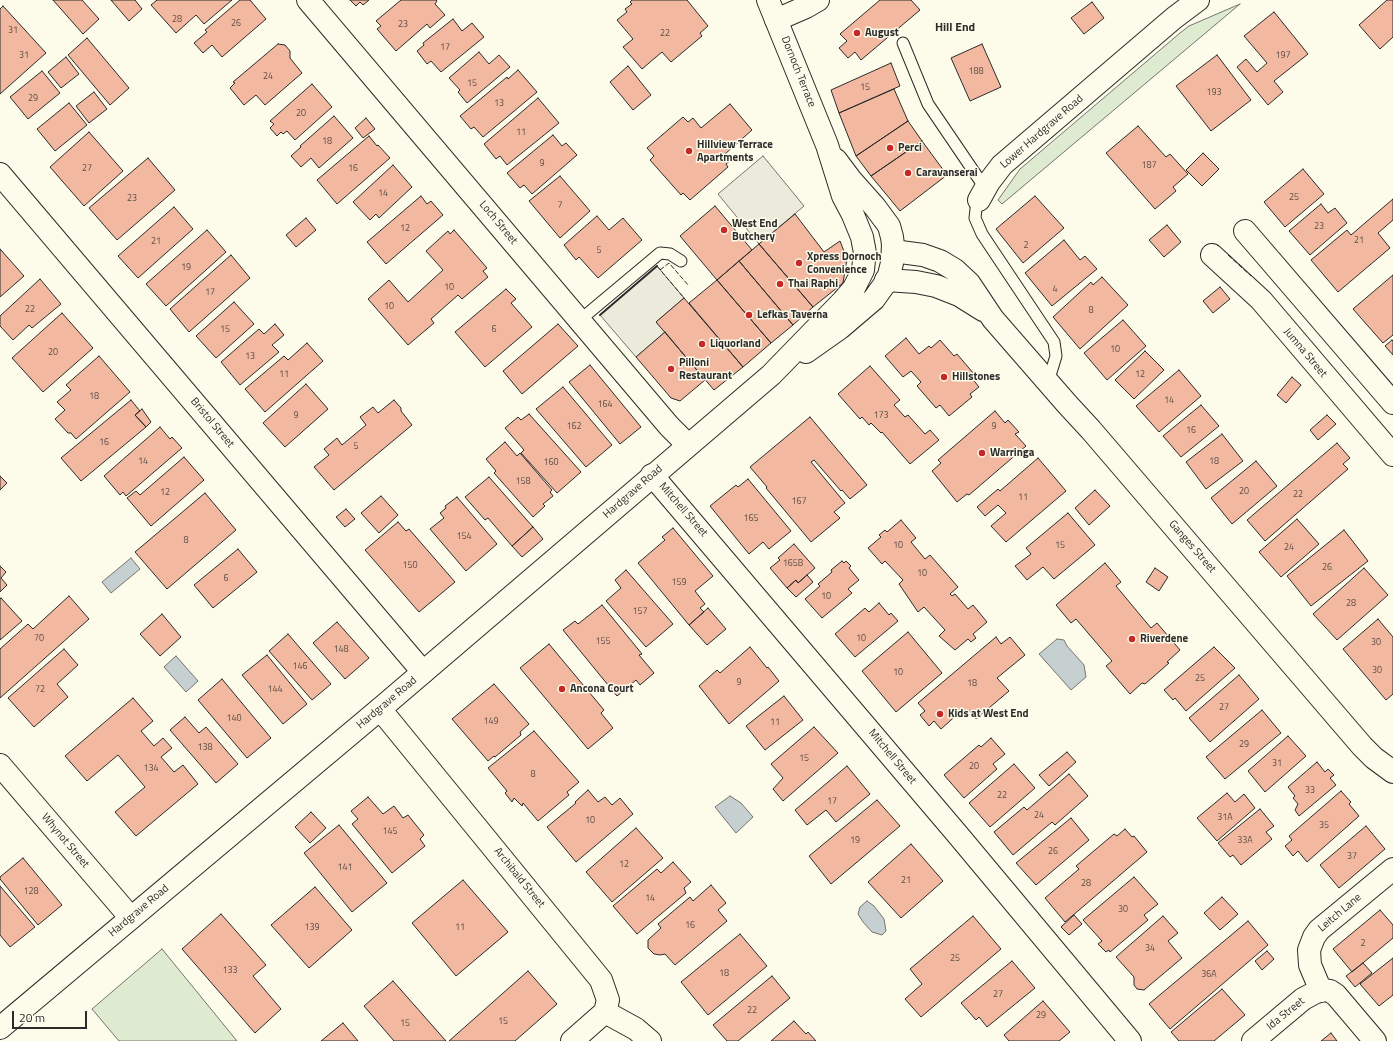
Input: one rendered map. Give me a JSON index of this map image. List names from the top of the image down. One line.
{"streets":{"street":["Dornoch Terrace","Lower Hardgrave Road","Loch Street","Jumna Street","Bristol Street","Hardgrave Road","Mitchell Street","Ganges Street","Whynot Street","Archibald Street","Leitch Lane","Ida Street"]},"crossings":[["Dornoch Terrace","Hardgrave Road"],["Dornoch Terrace","Ganges Street"],["Lower Hardgrave Road","Ganges Street"],["Loch Street","Hardgrave Road"],["Bristol Street","Hardgrave Road"],["Hardgrave Road","Mitchell Street"],["Hardgrave Road","Ganges Street"],["Hardgrave Road","Whynot Street"],["Hardgrave Road","Archibald Street"],["Leitch Lane","Ida Street"]],"districts":["Hill End"],"places":["August","Perci","Hillview Terrace Apartments","Caravanserai","West End Butchery","Xpress Dornoch Convenience","Thai Raphi","Lefkas Taverna","Liquorland","Pilloni Restaurant","Hillstones","Warringa","Riverdene","Ancona Court","Kids at West End"],"house_numbers":["28","26","23","31","22","17","31","197","188","24","15","15","193","29","13","20","11","18","9","187","27","16","14","25","23","7","23","12","21","21","2","5","19","10","4","17","10","22","8","15","6","10","20","13","11","12","18","14","164","9","173","162","9","16","16","5","14","18","160","158","20","12","22","11","167","165","154","8","10","15","24","165B","150","26","10","6","159","10","28","157","70","10","155","30","148","146","30","10","25","9","18","72","144","27","140","149","11","29","138","15","31","20","134","8","33","22","17","24","31A","10","35","145","19","33A","26","37","12","141","21","28","128","14","30","16","139","11","2","34","25","133","18","36A","27","22","29","15","15"],"scale_bar":"20 m"}
